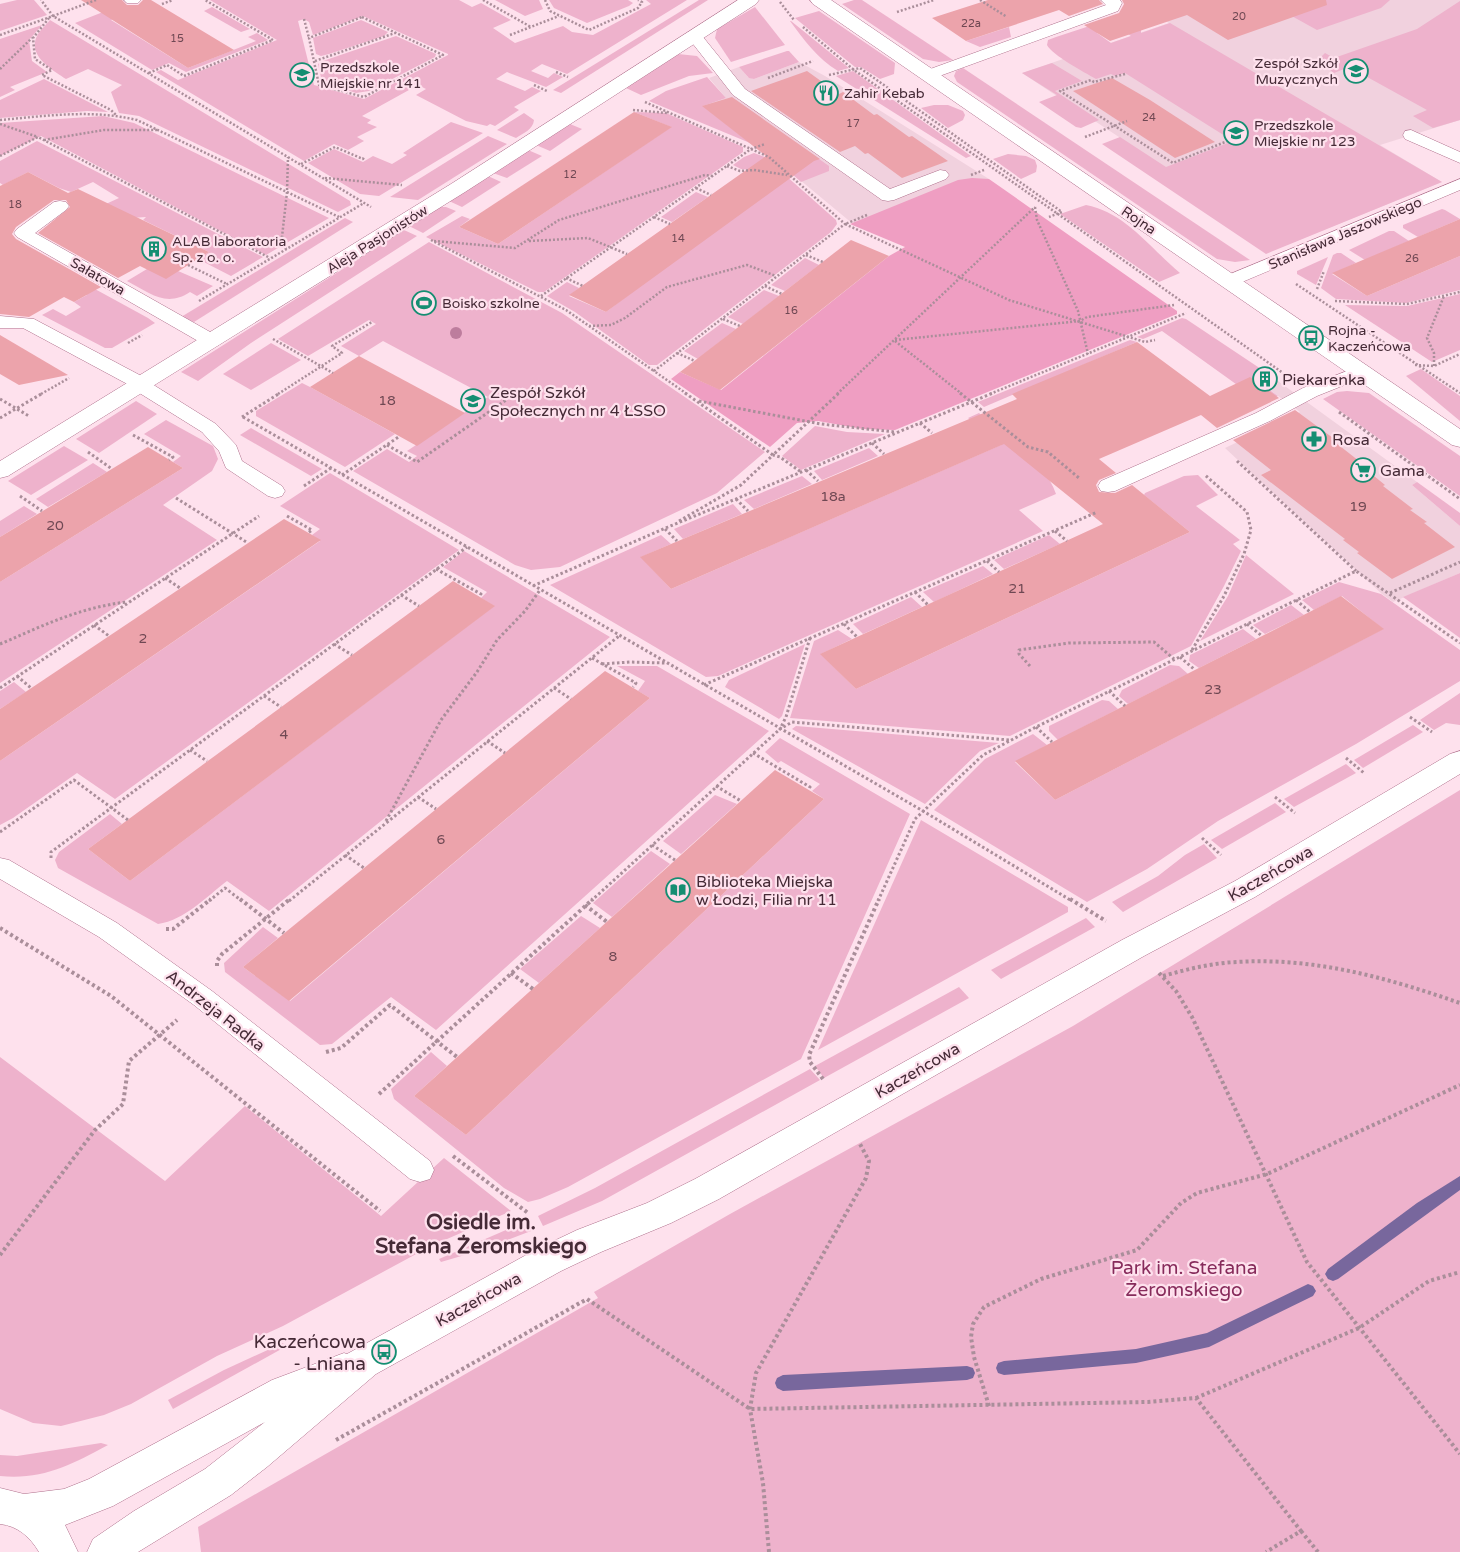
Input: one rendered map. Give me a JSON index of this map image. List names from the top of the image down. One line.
{"streets":{"street":["Rojna","Aleja Pasjonistów","Kaczeńcowa"],"lane":["Stanisława Jaszowskiego","Sałatowa","Andrzeja Radka"]},"crossings":[["Rojna","Stanisława Jaszowskiego"],["Aleja Pasjonistów","Sałatowa"]],"districts":["Osiedle im. Stefana Żeromskiego"],"parks":["Park im. Stefana Żeromskiego"],"places":{"school or university":["Zespół Szkół Muzycznych","Przedszkole Miejskie nr 141","Przedszkole Miejskie nr 123","Zespół Szkół Społecznych nr 4 ŁSSO"],"restaurant":["Zahir Kebab"],"building":["ALAB laboratoria Sp. z o. o.","Piekarenka"],"sports":["Boisko szkolne"],"bus stop":["Rojna - Kaczeńcowa","Kaczeńcowa - Lniana"],"pharmacy":["Rosa"],"supermarket":["Gama"],"library":["Biblioteka Miejska w Łodzi, Filia nr 11"]},"house_numbers":["20","22a","15","24","17","12","18","14","26","16","18","18a","19","20","21","2","23","4","6","8"]}
